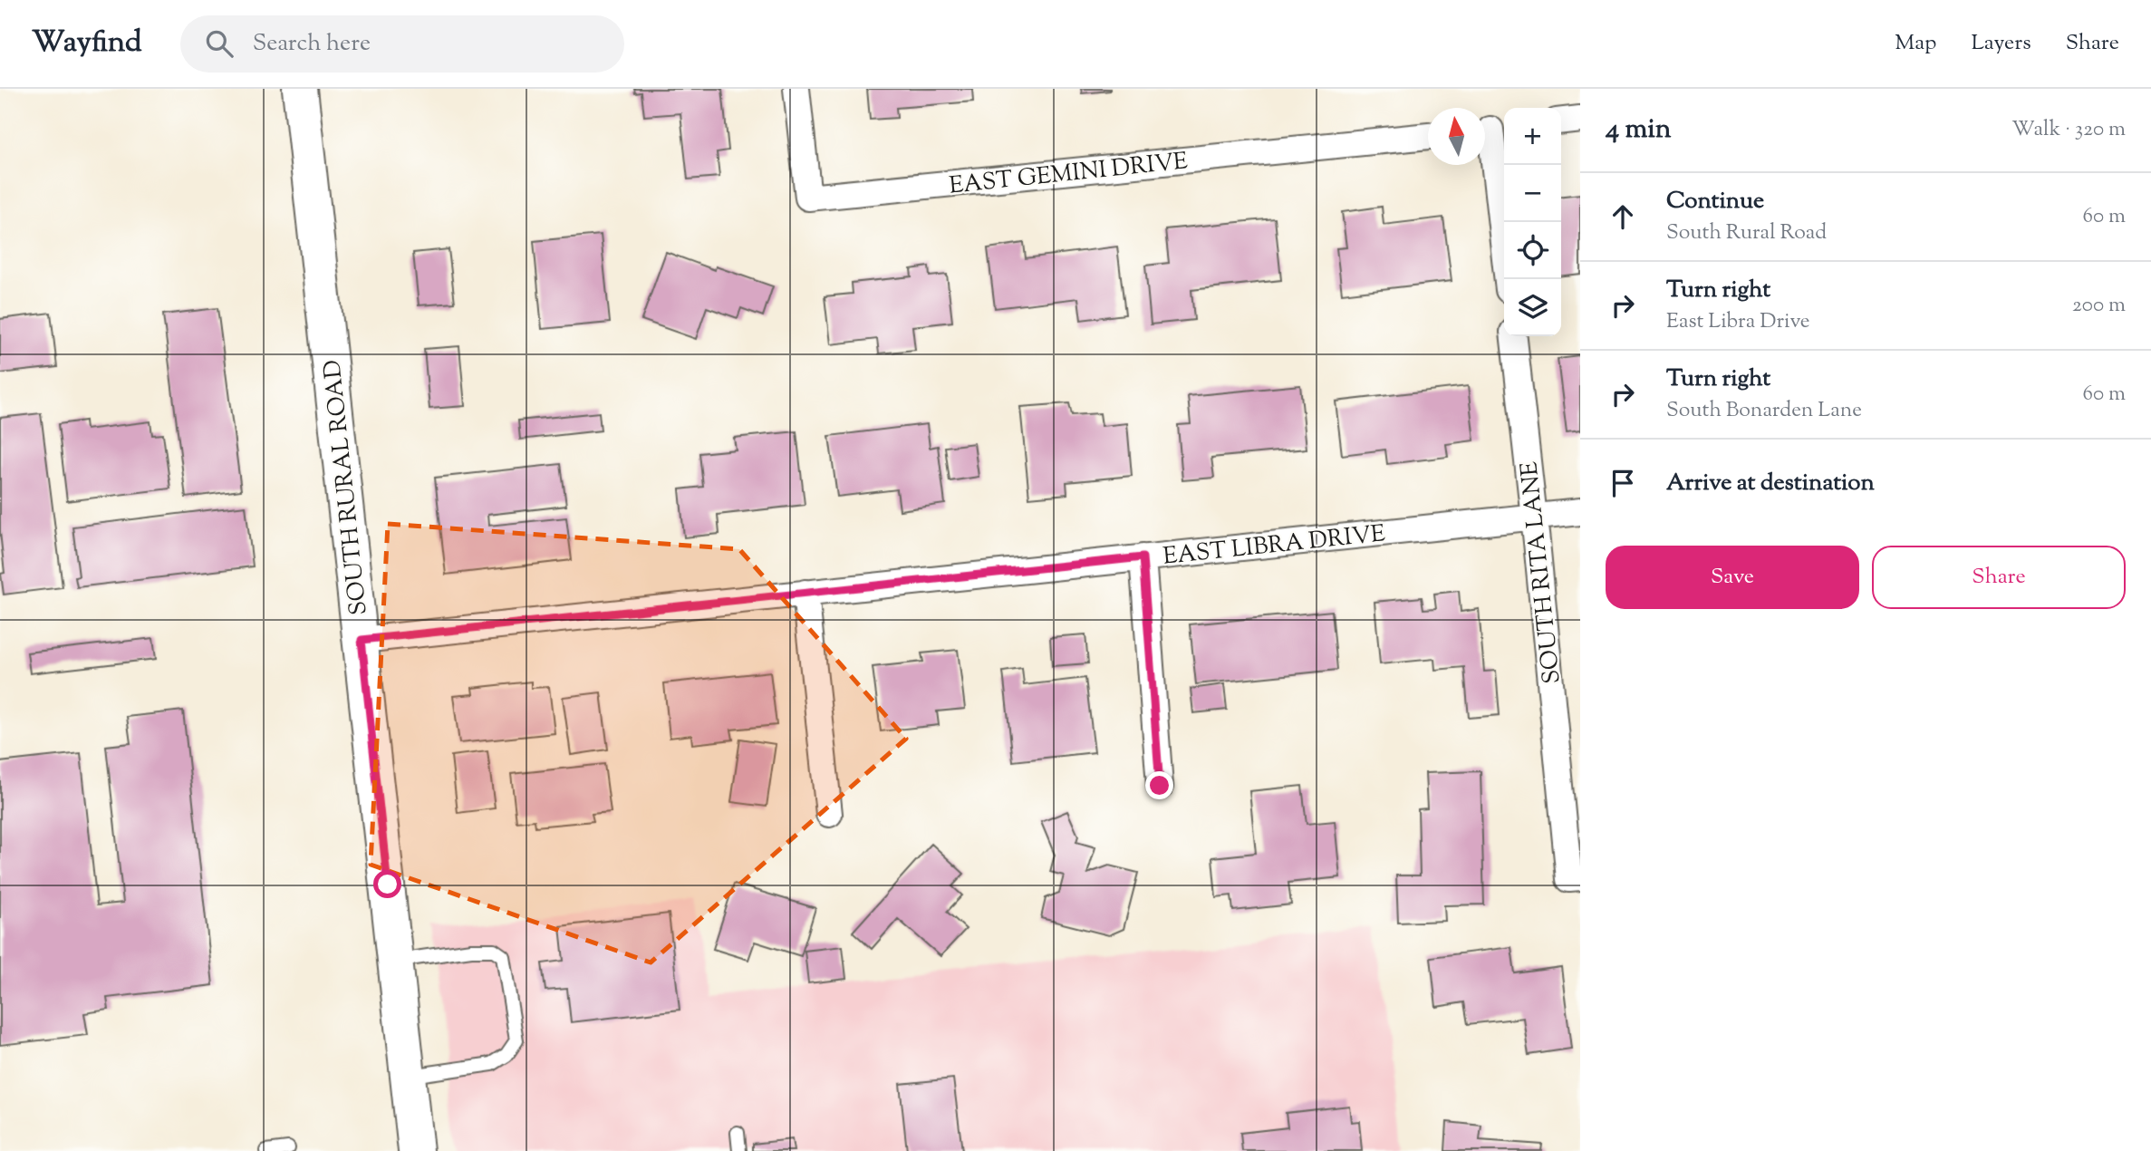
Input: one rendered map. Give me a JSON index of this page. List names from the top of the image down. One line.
{"streets":{"main road":["SOUTH RURAL ROAD"],"street":["EAST GEMINI DRIVE","EAST LIBRA DRIVE","SOUTH RITA LANE"]},"crossings":[["SOUTH RURAL ROAD","EAST LIBRA DRIVE"],["EAST LIBRA DRIVE","SOUTH RITA LANE"]],"north":"top","page":{"header":"Wayfind","search":"Search here","nav":["Map","Layers","Share"],"heading":["4 min","Walk · 320 m"],"map_buttons":["+","−"],"list":[["Continue","South Rural Road","60 m"],["Turn right","East Libra Drive","200 m"],["Turn right","South Bonarden Lane","60 m"],"Arrive at destination"],"buttons":["Save","Share"]}}
